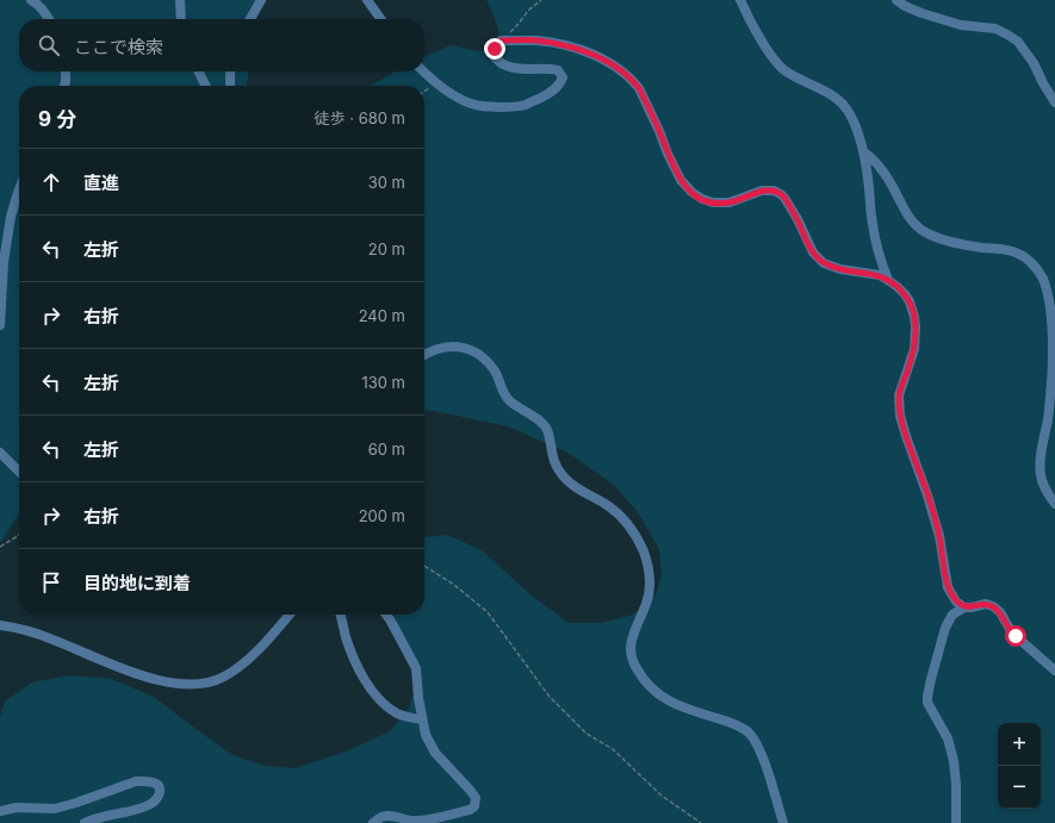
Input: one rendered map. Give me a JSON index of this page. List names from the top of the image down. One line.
{"page":{"search":"ここで検索","heading":["9 分","徒歩 · 680 m"],"list":[["直進","30 m"],["左折","20 m"],["右折","240 m"],["左折","130 m"],["左折","60 m"],["右折","200 m"],"目的地に到着"],"map_buttons":["+","−"]}}
